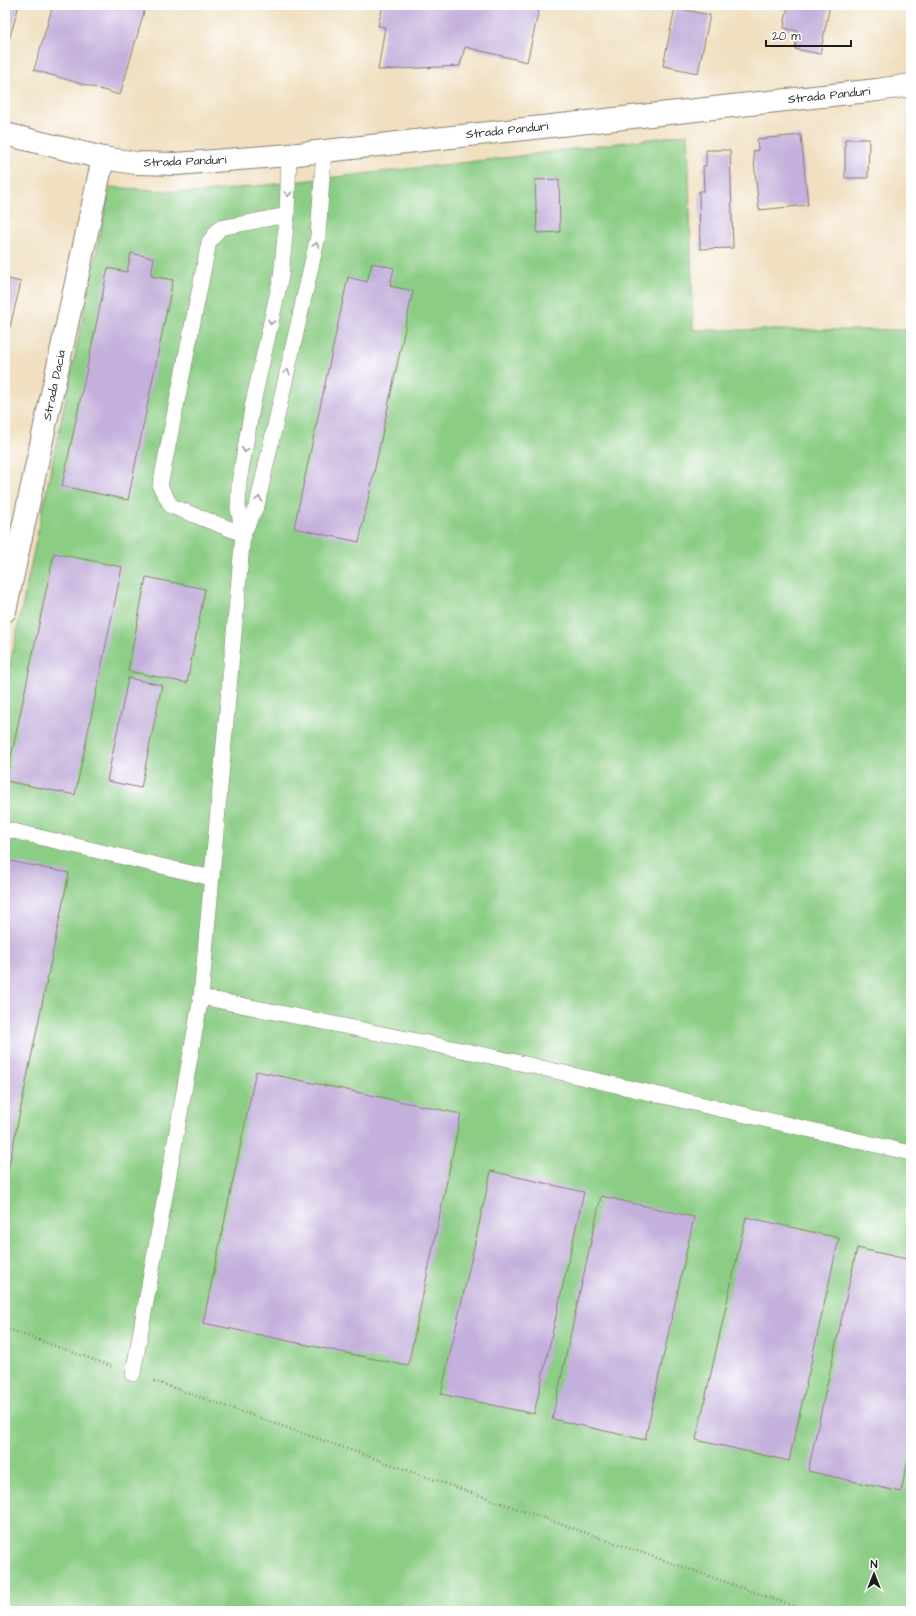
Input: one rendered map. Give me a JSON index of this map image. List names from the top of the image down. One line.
{"streets":{"street":["Strada Panduri","Strada Dacia"]},"crossings":[["Strada Panduri","Strada Dacia"]],"scale_bar":"20 m","north":"top"}
